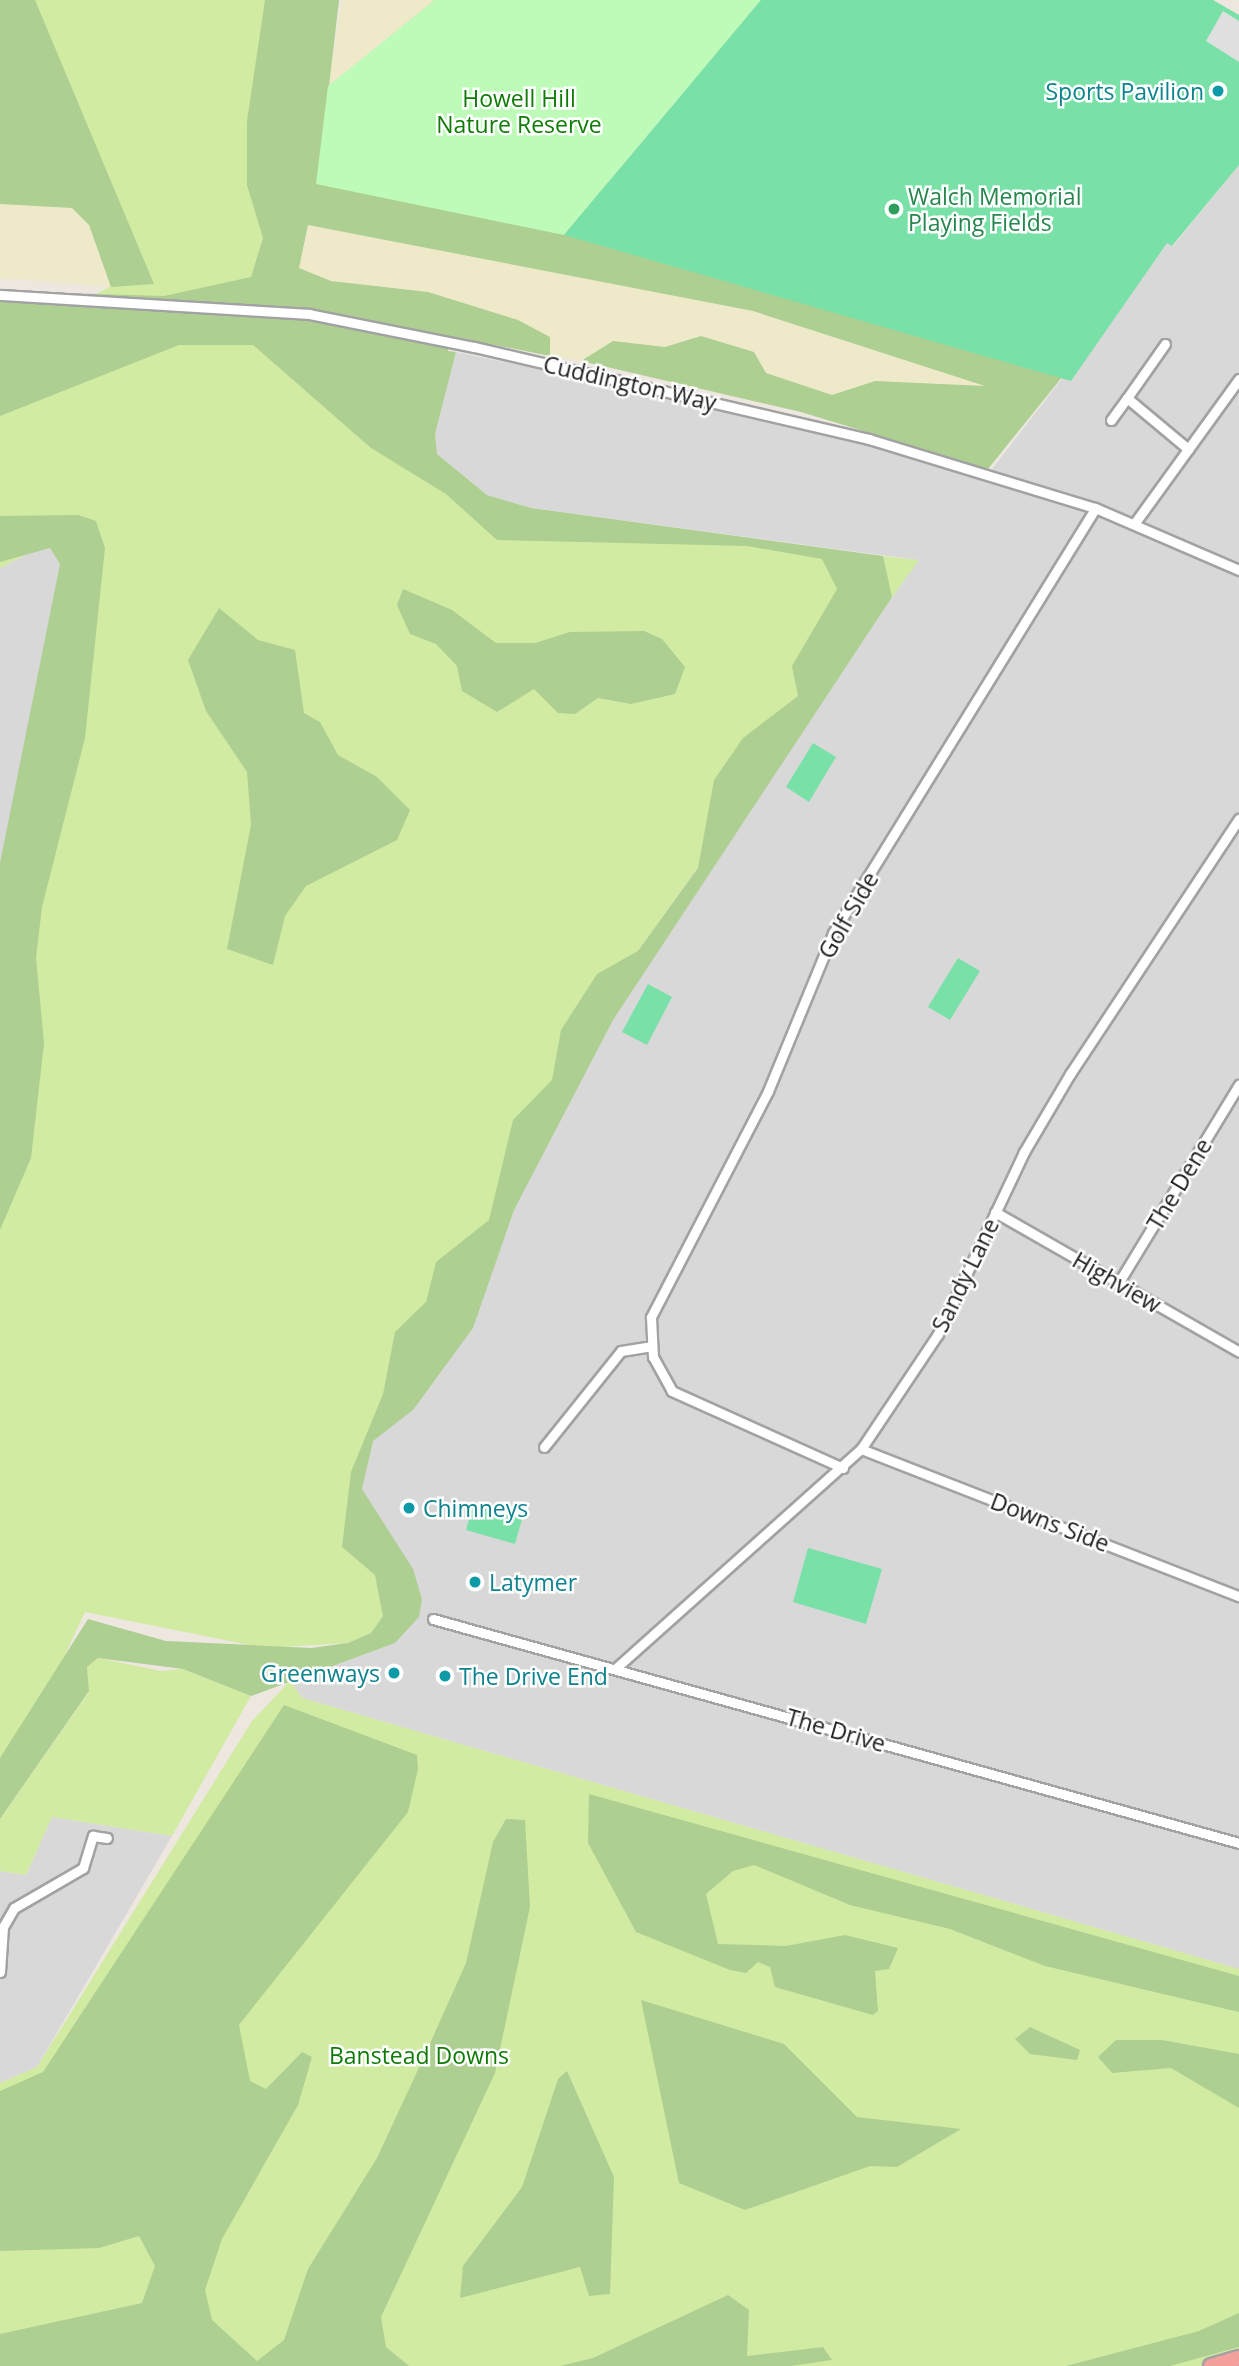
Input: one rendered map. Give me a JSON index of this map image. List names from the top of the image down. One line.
{"streets":{"street":["Cuddington Way","Golf Side","The Dene","Sandy Lane","Highview","Downs Side","The Drive"]},"crossings":[["Cuddington Way","Golf Side"],["Golf Side","Sandy Lane"],["The Dene","Highview"],["Sandy Lane","Highview"],["Sandy Lane","Downs Side"],["Sandy Lane","The Drive"]],"parks":["Howell Hill Nature Reserve","Banstead Downs"],"places":["Sports Pavilion","Walch Memorial Playing Fields","Chimneys","Latymer","Greenways","The Drive End"]}
